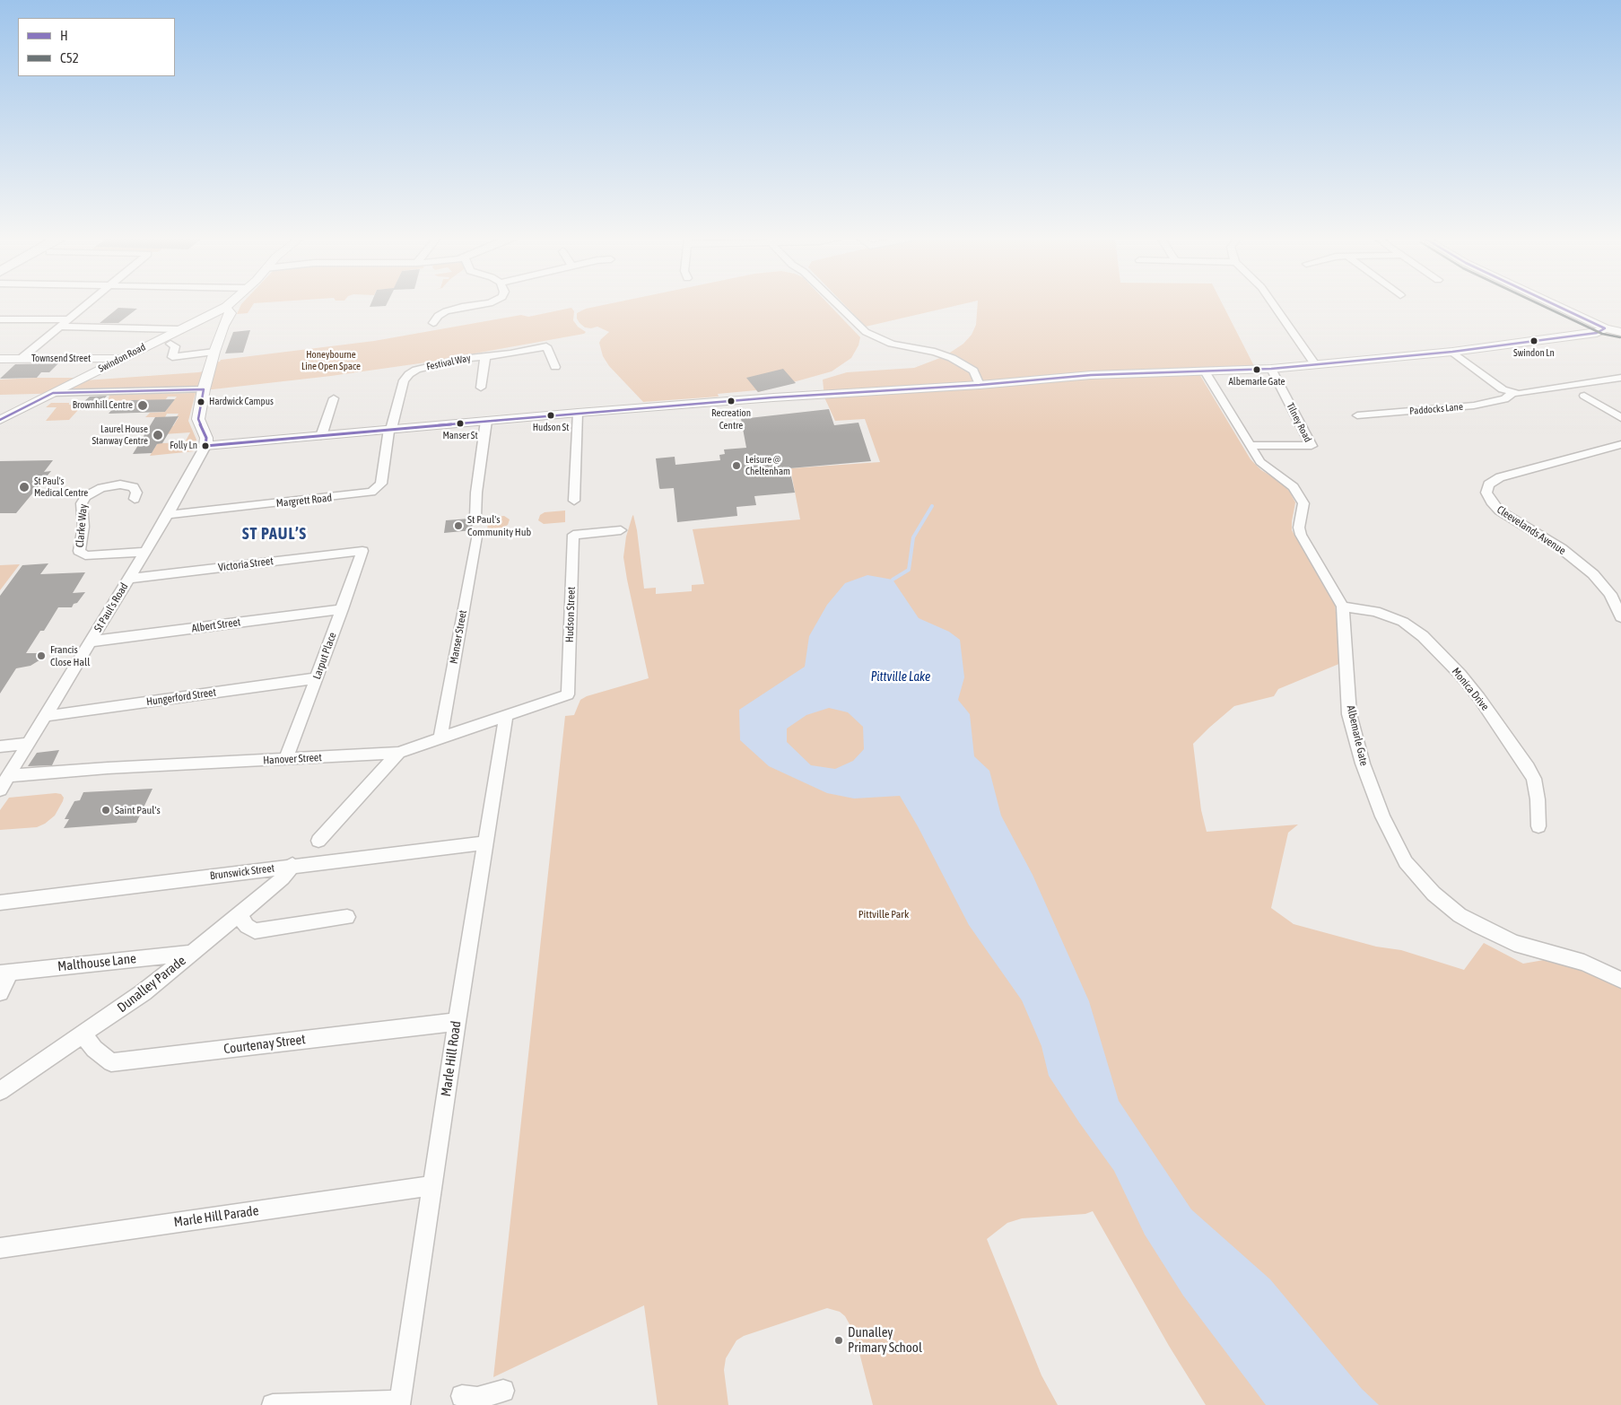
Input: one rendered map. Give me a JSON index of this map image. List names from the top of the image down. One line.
{"streets":{"street":["Swindon Road","Townsend Street","Festival Way","Paddocks Lane","Tilney Road","Margrett Road","Clarke Way","Cleevelands Avenue","Victoria Street","St Paul's Road","Hudson Street","Albert Street","Manser Street","Larput Place","Monica Drive","Hungerford Street","Albemarle Gate","Hanover Street","Brunswick Street","Malthouse Lane","Dunalley Parade","Courtenay Street","Marle Hill Road","Marle Hill Parade"]},"crossings":[["Swindon Road","Townsend Street"],["Festival Way","Margrett Road"],["Tilney Road","Albemarle Gate"],["Margrett Road","St Paul's Road"],["Clarke Way","St Paul's Road"],["Victoria Street","St Paul's Road"],["Victoria Street","Larput Place"],["St Paul's Road","Albert Street"],["St Paul's Road","Hungerford Street"],["St Paul's Road","Hanover Street"],["Hudson Street","Hanover Street"],["Albert Street","Larput Place"],["Manser Street","Hanover Street"],["Larput Place","Hungerford Street"],["Larput Place","Hanover Street"],["Monica Drive","Albemarle Gate"],["Hanover Street","Marle Hill Road"],["Brunswick Street","Dunalley Parade"],["Brunswick Street","Marle Hill Road"],["Malthouse Lane","Dunalley Parade"],["Dunalley Parade","Courtenay Street"],["Courtenay Street","Marle Hill Road"],["Marle Hill Road","Marle Hill Parade"]],"districts":["ST PAUL’S"],"water":["Pittville Lake"],"parks":["Honeybourne Line Open Space","Pittville Park"],"places":["Swindon Ln","Albemarle Gate","Recreation Centre","Hardwick Campus","Brownhill Centre","Hudson St","Manser St","Laurel House Stanway Centre","Folly Ln","Leisure @ Cheltenham","St Paul's Medical Centre","St Paul's Community Hub","Francis Close Hall","Saint Paul's","Dunalley Primary School"],"lines":["transit line H","transit line C52"],"legend":["H","C52"]}
